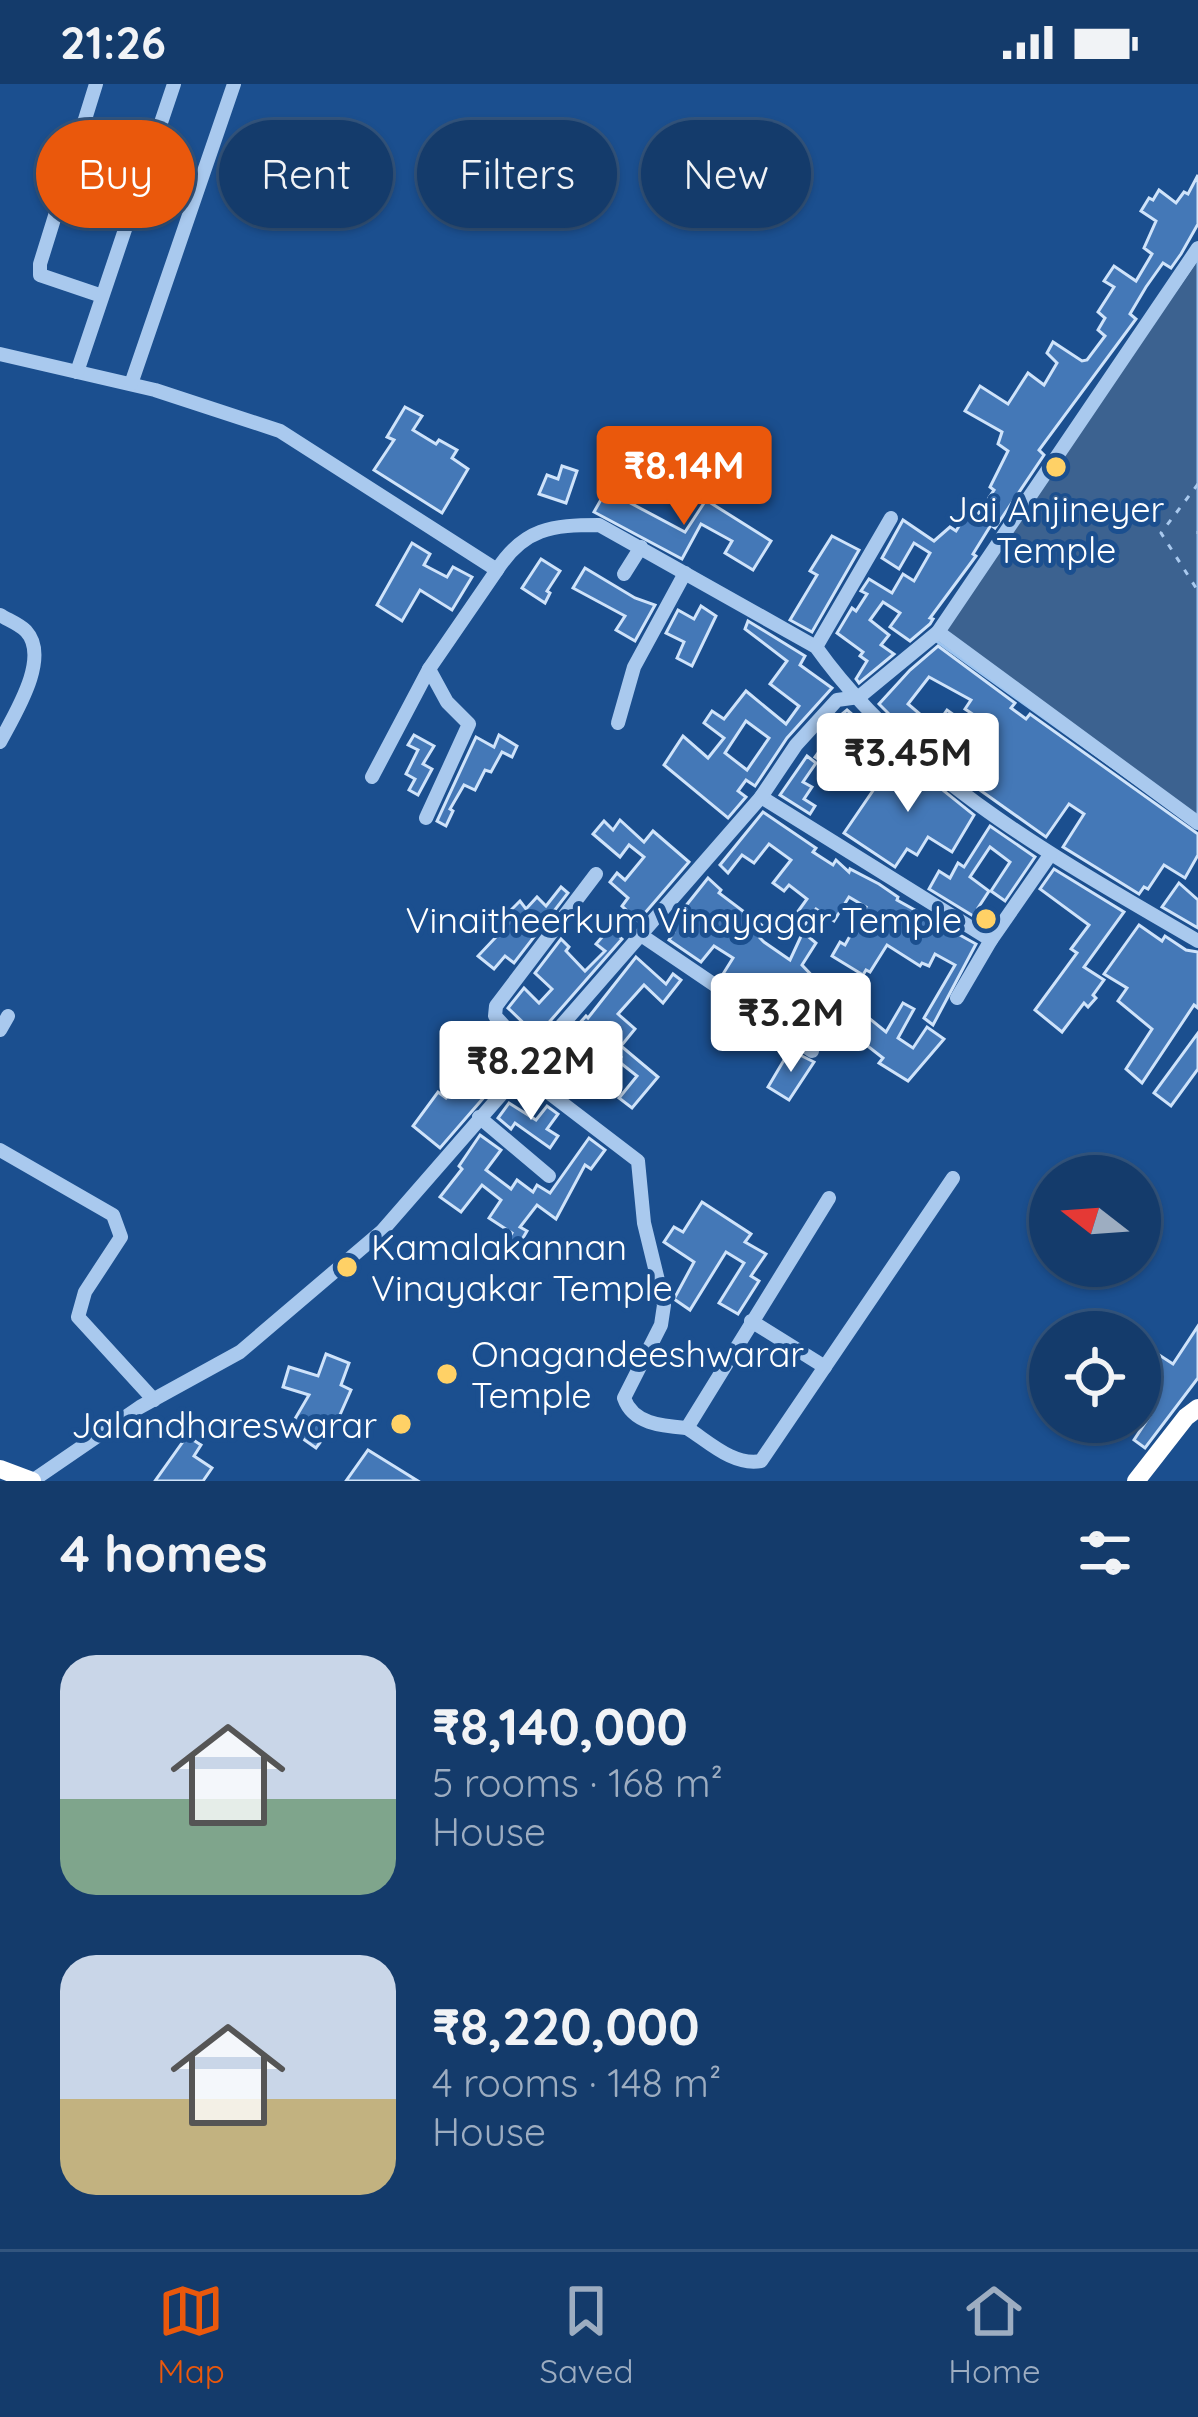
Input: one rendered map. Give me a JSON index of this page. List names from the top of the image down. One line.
{"places":["Jai Anjineyer Temple","Vinaitheerkum Vinayagar Temple","Kamalakannan Vinayakar Temple","Onagandeeshwarar Temple","Jalandhareswarar"],"north":"left","page":{"status":"21:26","chip":["Buy","Rent","Filters","New"],"price":["₹8.14M","₹3.45M","₹3.2M","₹8.22M"],"heading":"4 homes","list":[{"name":"₹8,140,000","note":"5 rooms · 168 m² · House"},{"name":"₹8,220,000","note":"4 rooms · 148 m² · House"}],"tabs":["Map","Saved","Home"]}}
